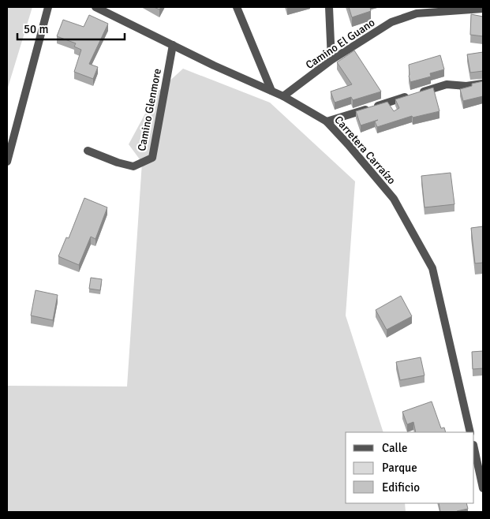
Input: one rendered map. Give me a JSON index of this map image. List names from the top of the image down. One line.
{"streets":{"street":["Camino El Guano","Camino Glenmore","Carretera Carraízo"]},"crossings":[["Camino El Guano","Carretera Carraízo"],["Camino Glenmore","Carretera Carraízo"]],"legend":["Calle","Parque","Edificio"],"scale_bar":"50 m"}
